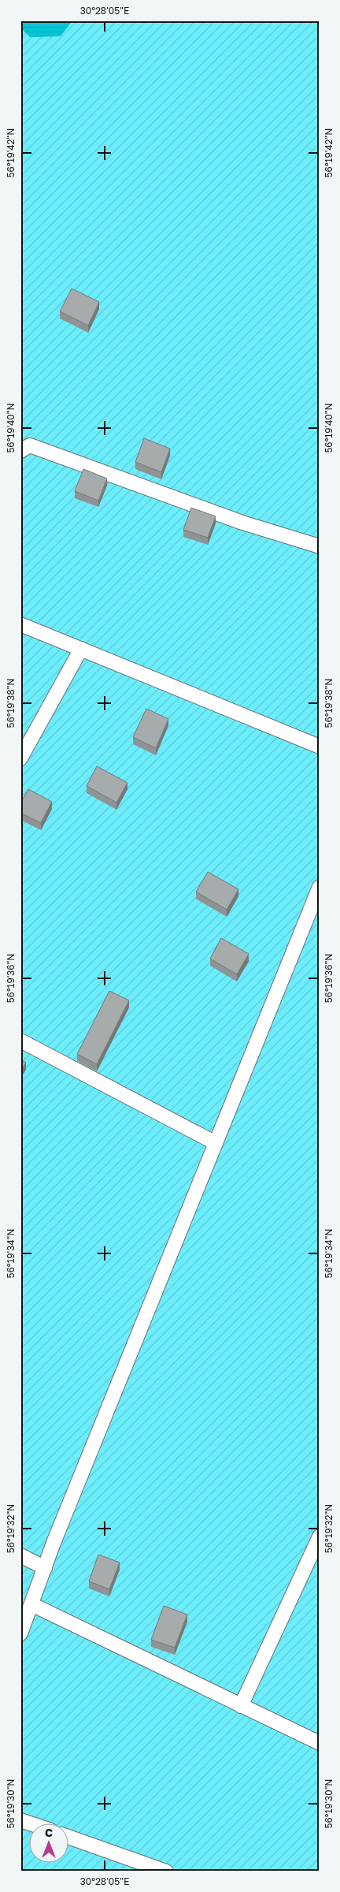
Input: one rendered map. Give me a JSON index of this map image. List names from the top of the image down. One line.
{"north":"top","coordinates":["30°28'05\"E","56°19'42\"N","56°19'40\"N","56°19'38\"N","56°19'36\"N","56°19'34\"N","56°19'32\"N","56°19'30\"N"]}
